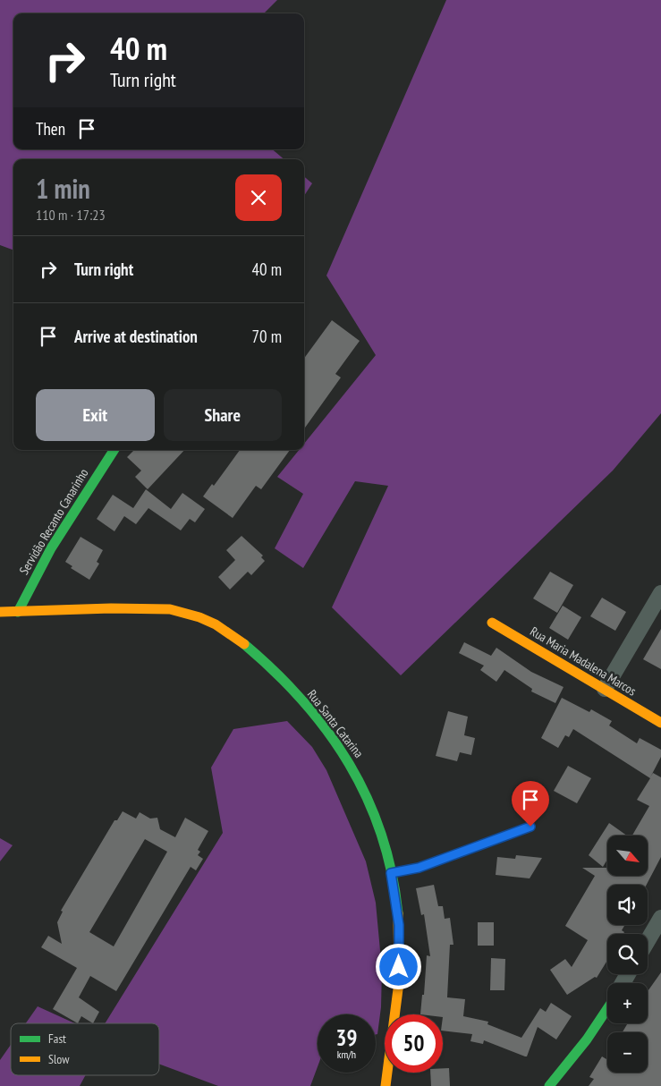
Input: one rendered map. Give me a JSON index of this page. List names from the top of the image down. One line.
{"streets":{"main road":["Servidão Recanto Canarinho","Rua Maria Madalena Marcos","Rua Santa Catarina"]},"crossings":[["Servidão Recanto Canarinho","Rua Santa Catarina"]],"legend":["Fast","Slow"],"north":"bottom right","page":{"turn":["40 m","Turn right"],"then":"Then","heading":["1 min","110 m · 17:23"],"list":[{"name":"Turn right","value":"40 m"},{"name":"Arrive at destination","value":"70 m"}],"buttons":["Exit","Share"],"map_buttons":["+","−"],"speed":"39 km/h","limit":"50"}}
